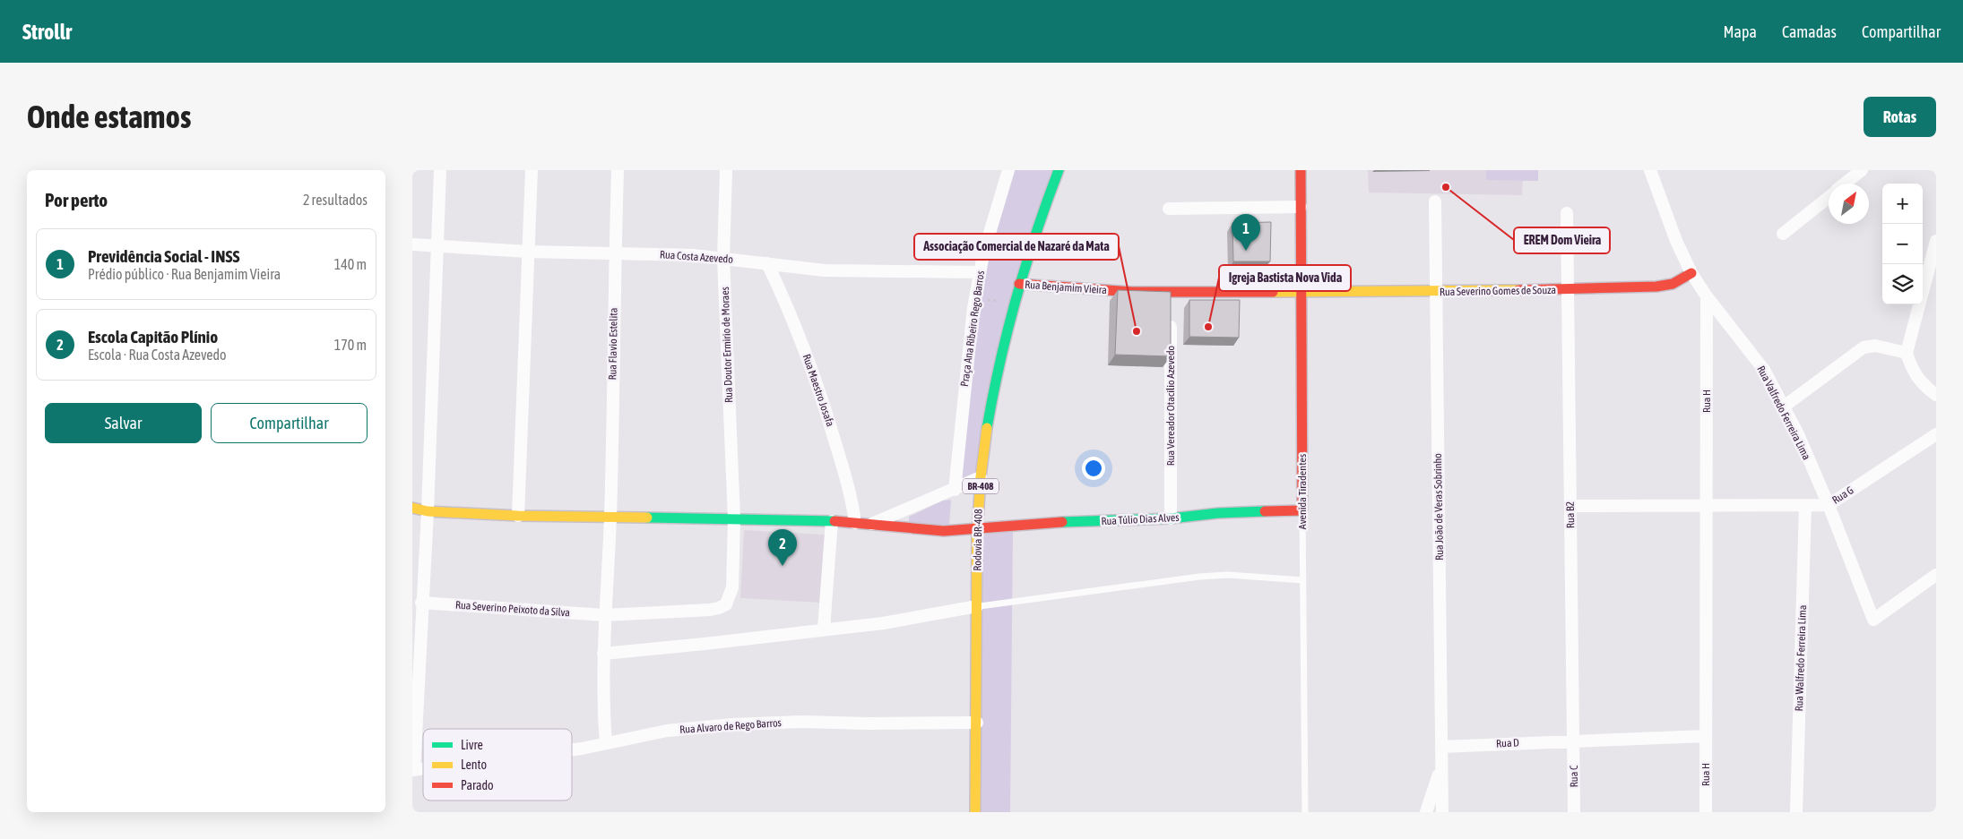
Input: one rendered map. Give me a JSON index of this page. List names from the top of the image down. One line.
{"streets":{"street":["Rua Costa Azevedo","Rua Benjamim Vieira","Rua Severino Gomes de Souza","Praça Ana Ribeiro Rego Barros","Rua Flavio Estelita","Rua Doutor Ermirio de Moraes","Rua Maestro Josafa","Rua H","Rua Vereador Otacílio Azevedo","Rua Valfredo Ferreira Lima","BR-408","Avenida Tiradentes","Rua G","Rua João de Veras Sobrinho","Rua B2","Rua Túlio Dias Alves","Rodovia BR-408","Rua Severino Peixoto da Silva","Rua Walfredo Ferreira Lima","Rua Alvaro de Rego Barros","Rua D","Rua C"]},"crossings":[["Rua Costa Azevedo","Praça Ana Ribeiro Rego Barros"],["Rua Costa Azevedo","Rua Flavio Estelita"],["Rua Costa Azevedo","Rua Doutor Ermirio de Moraes"],["Rua Costa Azevedo","Rua Maestro Josafa"],["Rua Benjamim Vieira","Rua Severino Gomes de Souza"],["Rua Benjamim Vieira","Avenida Tiradentes"],["Rua Benjamim Vieira","Rodovia BR-408"],["Rua Severino Gomes de Souza","Rua Valfredo Ferreira Lima"],["Rua Severino Gomes de Souza","Avenida Tiradentes"],["Rua Severino Gomes de Souza","Rua João de Veras Sobrinho"],["Rua Severino Gomes de Souza","Rua B2"],["Rua Flavio Estelita","Rua Doutor Ermirio de Moraes"],["Rua Flavio Estelita","Rua Severino Peixoto da Silva"],["Rua Flavio Estelita","Rua Alvaro de Rego Barros"],["Rua Doutor Ermirio de Moraes","Rua Severino Peixoto da Silva"],["Rua H","Rua Valfredo Ferreira Lima"],["Rua H","Rua G"],["Rua H","Rua D"],["Rua Vereador Otacílio Azevedo","Rua Túlio Dias Alves"],["Rua Valfredo Ferreira Lima","Rua G"],["Avenida Tiradentes","Rua Túlio Dias Alves"],["Rua G","Rua B2"],["Rua G","Rua Walfredo Ferreira Lima"],["Rua João de Veras Sobrinho","Rua D"],["Rua B2","Rua D"],["Rua B2","Rua C"],["Rua Túlio Dias Alves","Rodovia BR-408"],["Rodovia BR-408","Rua Alvaro de Rego Barros"],["Rua D","Rua C"]],"places":["EREM Dom Vieira","Igreja Bastista Nova Vida","Associação Comercial de Nazaré da Mata"],"legend":["Livre","Lento","Parado"],"north":"top right","page":{"header":"Strollr","nav":["Mapa","Camadas","Compartilhar"],"buttons":["Rotas",["Salvar","Compartilhar"]],"title":"Onde estamos","heading":["Por perto","2 resultados"],"map_buttons":["+","−"],"pins":["1","2"],"list":[{"mark":"1","name":"Previdência Social - INSS","note":"Prédio público · Rua Benjamim Vieira","value":"140 m"},{"mark":"2","name":"Escola Capitão Plínio","note":"Escola · Rua Costa Azevedo","value":"170 m"}]}}
